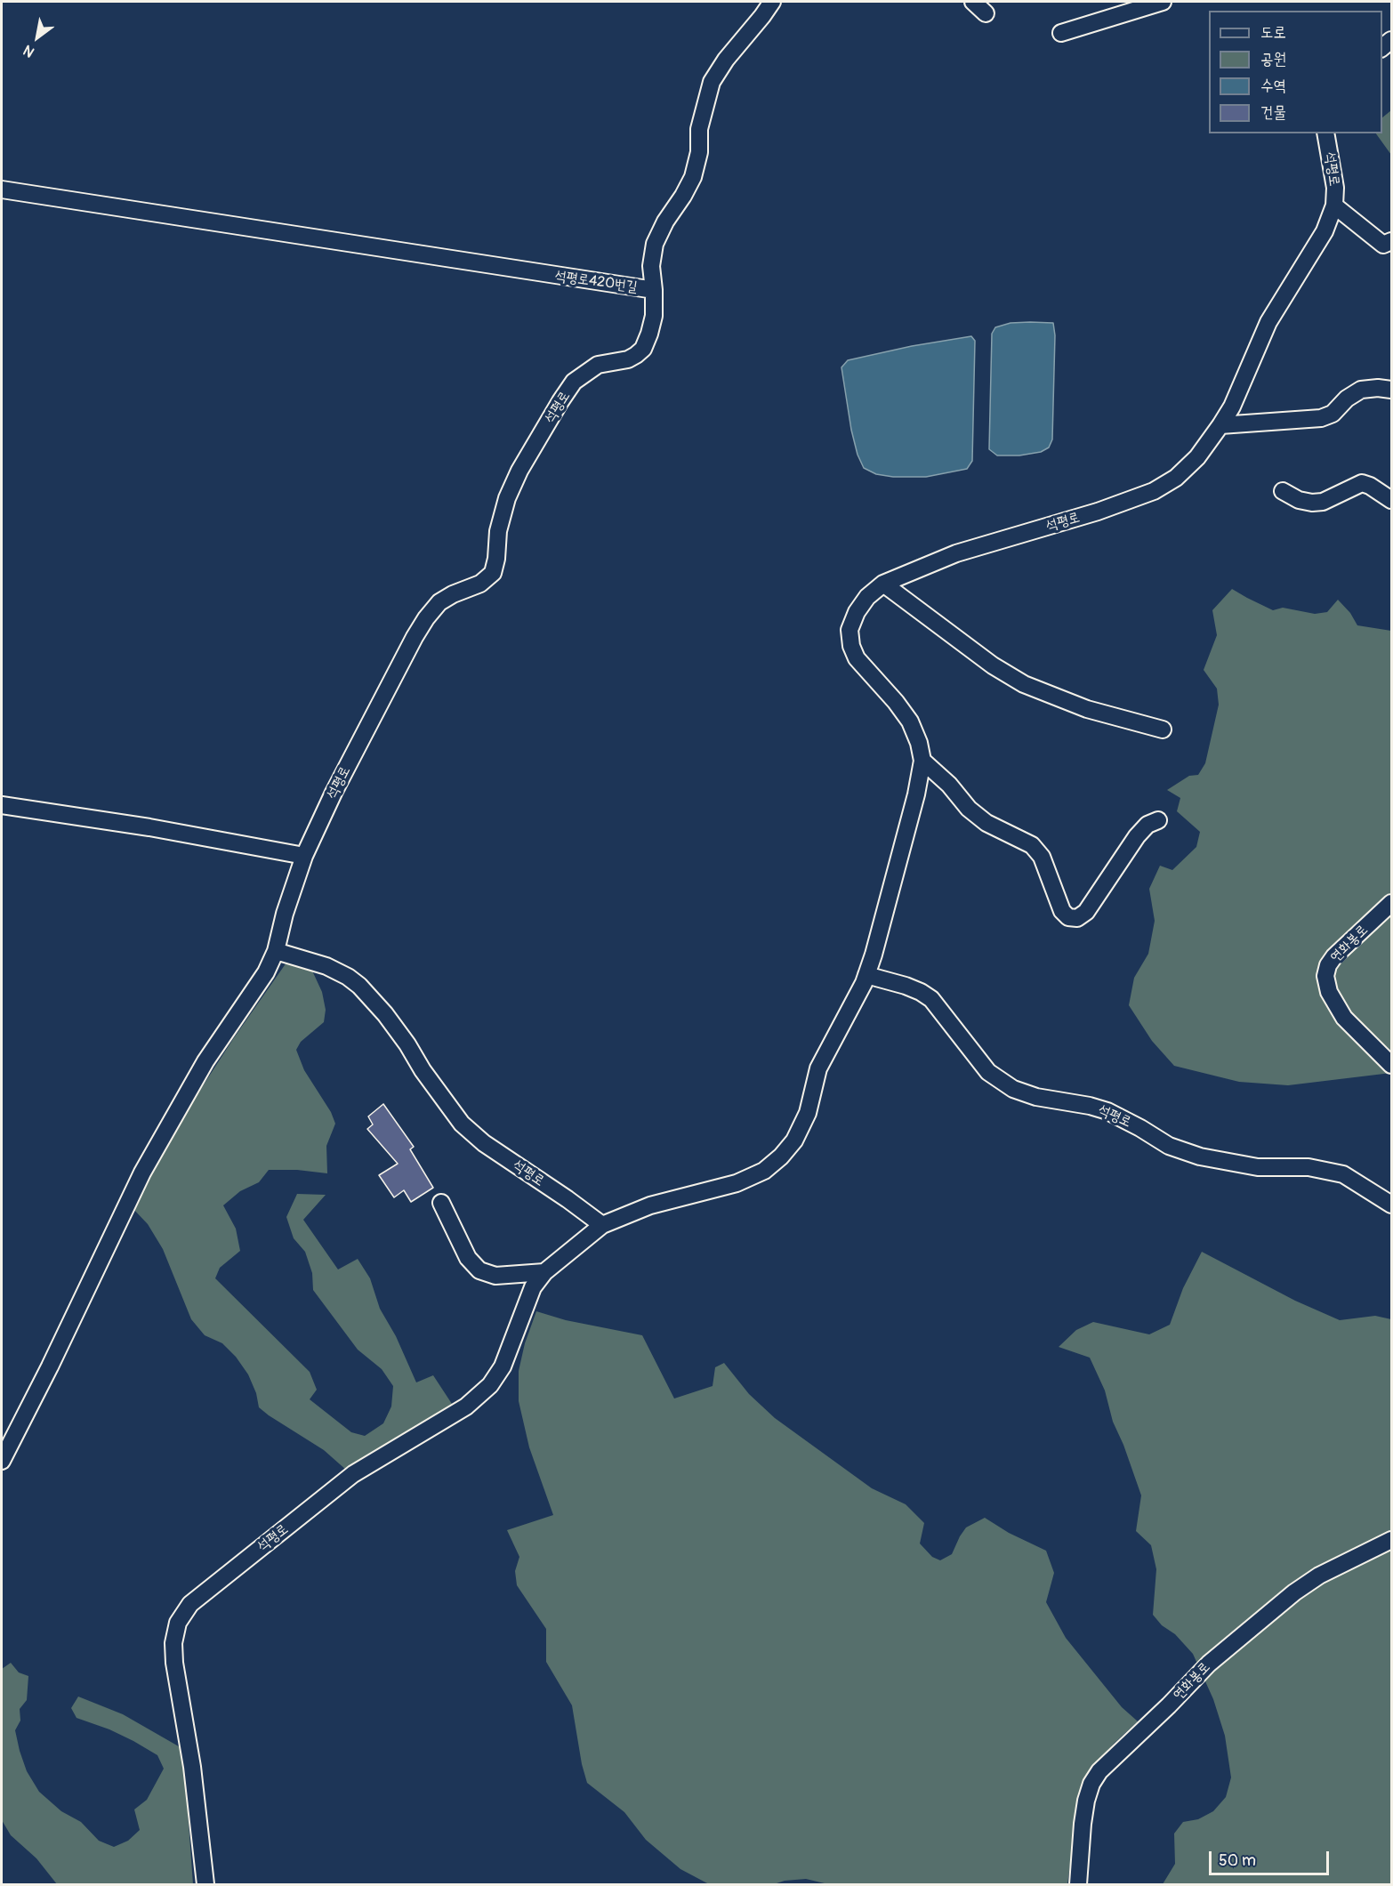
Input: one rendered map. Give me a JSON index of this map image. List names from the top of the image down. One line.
{"streets":{"street":["석평로","석평로420번길","연화봉로"]},"crossings":[["석평로","석평로420번길"]],"legend":["도로","공원","수역","건물"],"scale_bar":"50 m","north":"bottom left"}
